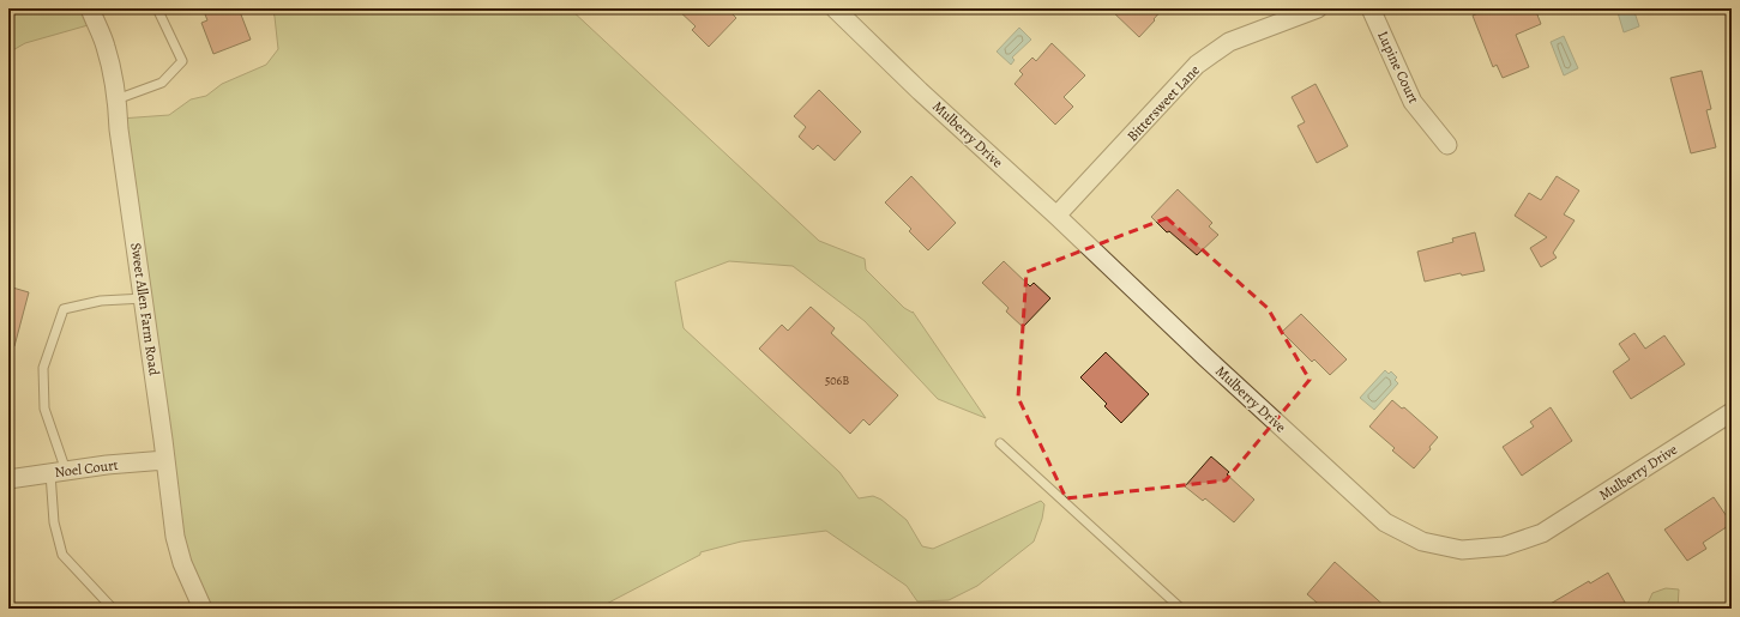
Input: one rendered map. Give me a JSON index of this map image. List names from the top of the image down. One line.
{"streets":{"street":["Lupine Court","Bittersweet Lane","Mulberry Drive","Sweet Allen Farm Road","Noel Court"]},"crossings":[["Bittersweet Lane","Mulberry Drive"],["Sweet Allen Farm Road","Noel Court"]],"house_numbers":["506B"]}
